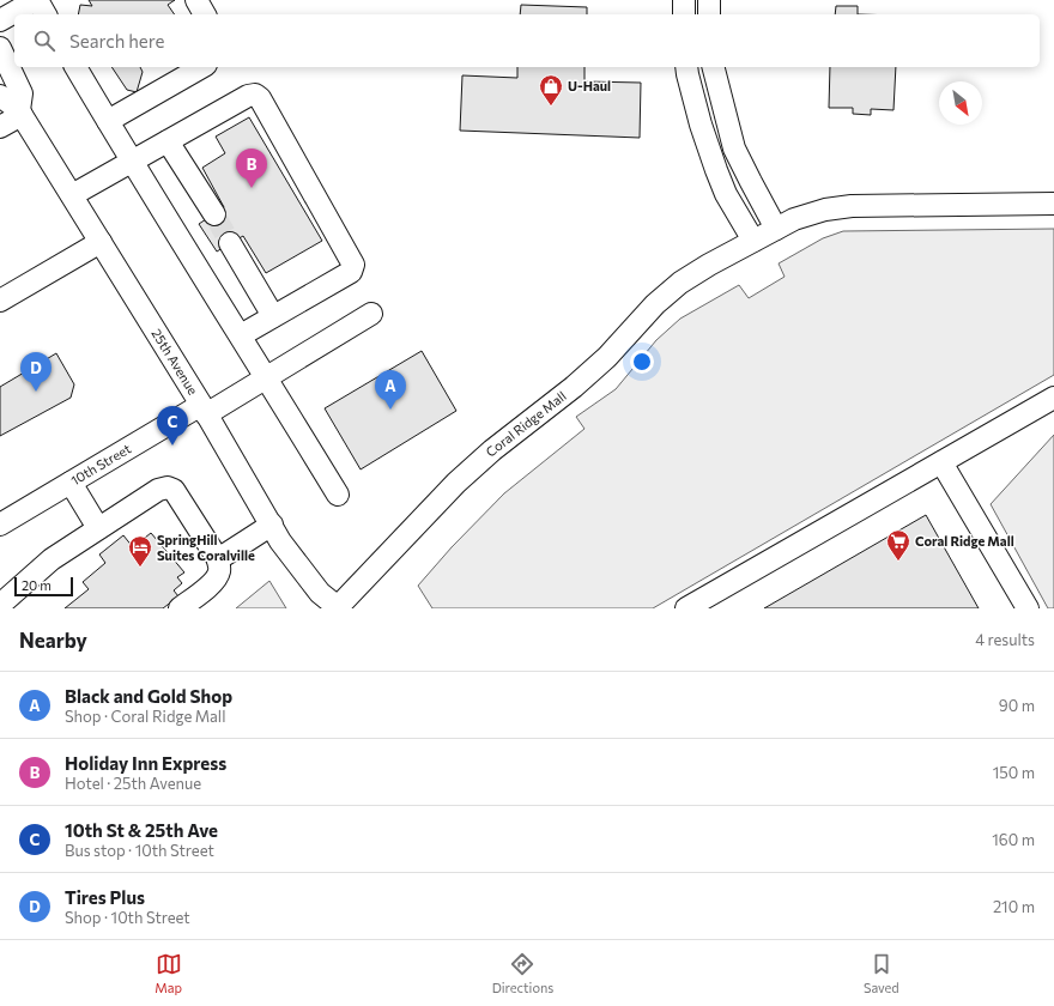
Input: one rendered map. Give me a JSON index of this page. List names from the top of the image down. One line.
{"streets":{"street":["25th Avenue","Coral Ridge Mall","10th Street"]},"crossings":[["25th Avenue","Coral Ridge Mall"],["25th Avenue","10th Street"]],"places":{"shop":["U-Haul"],"supermarket":["Coral Ridge Mall"],"hotel":["SpringHill Suites Coralville"]},"scale_bar":"20 m","north":"bottom right","page":{"search":"Search here","pins":["B","D","A","C"],"scale":"20 m","heading":["Nearby","4 results"],"list":[{"mark":"A","name":"Black and Gold Shop","note":"Shop · Coral Ridge Mall","value":"90 m"},{"mark":"B","name":"Holiday Inn Express","note":"Hotel · 25th Avenue","value":"150 m"},{"mark":"C","name":"10th St & 25th Ave","note":"Bus stop · 10th Street","value":"160 m"},{"mark":"D","name":"Tires Plus","note":"Shop · 10th Street","value":"210 m"}],"nav":["Map","Directions","Saved"]}}
